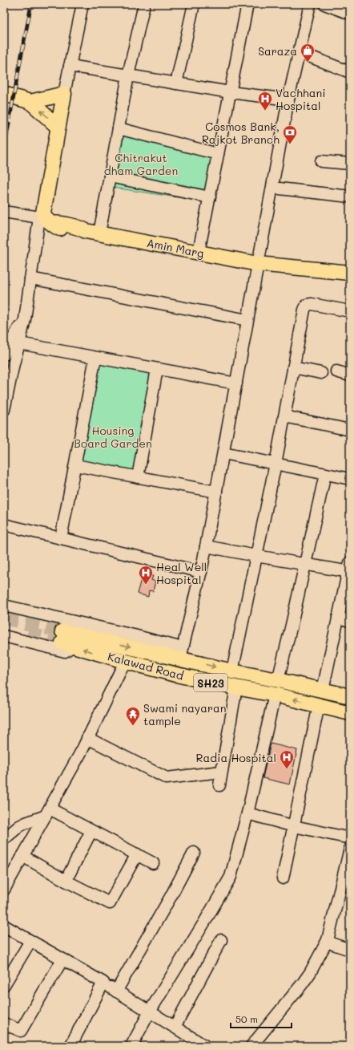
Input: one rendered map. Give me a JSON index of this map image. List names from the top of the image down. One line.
{"streets":{"main road":["Amin Marg","Kalawad Road","SH23"]},"crossings":[["Kalawad Road","SH23"]],"parks":["Chitrakut dham Garden","Housing Board Garden"],"places":{"shop":["Saraza"],"hospital":["Vachhani Hospital","Heal Well Hospital","Radia Hospital"],"bank":["Cosmos Bank, Rajkot Branch"],"temple":["Swami nayaran tample"]},"scale_bar":"50 m"}
